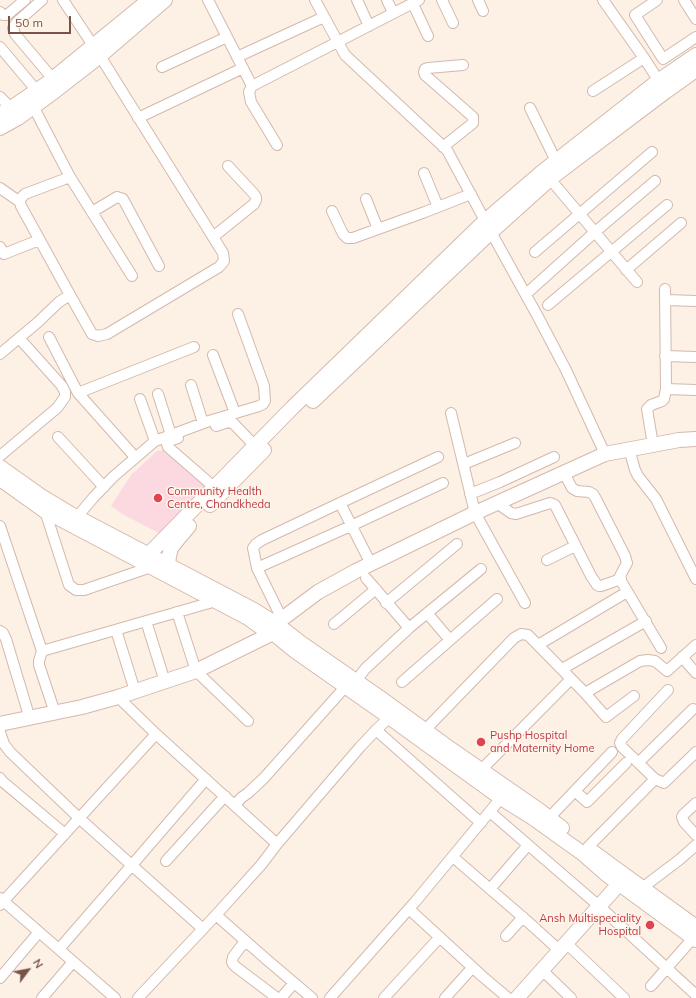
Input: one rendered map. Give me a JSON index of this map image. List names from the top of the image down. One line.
{"places":["Community Health Centre, Chandkheda","Pushp Hospital and Maternity Home","Ansh Multispeciality Hospital"],"scale_bar":"50 m","north":"top right"}
